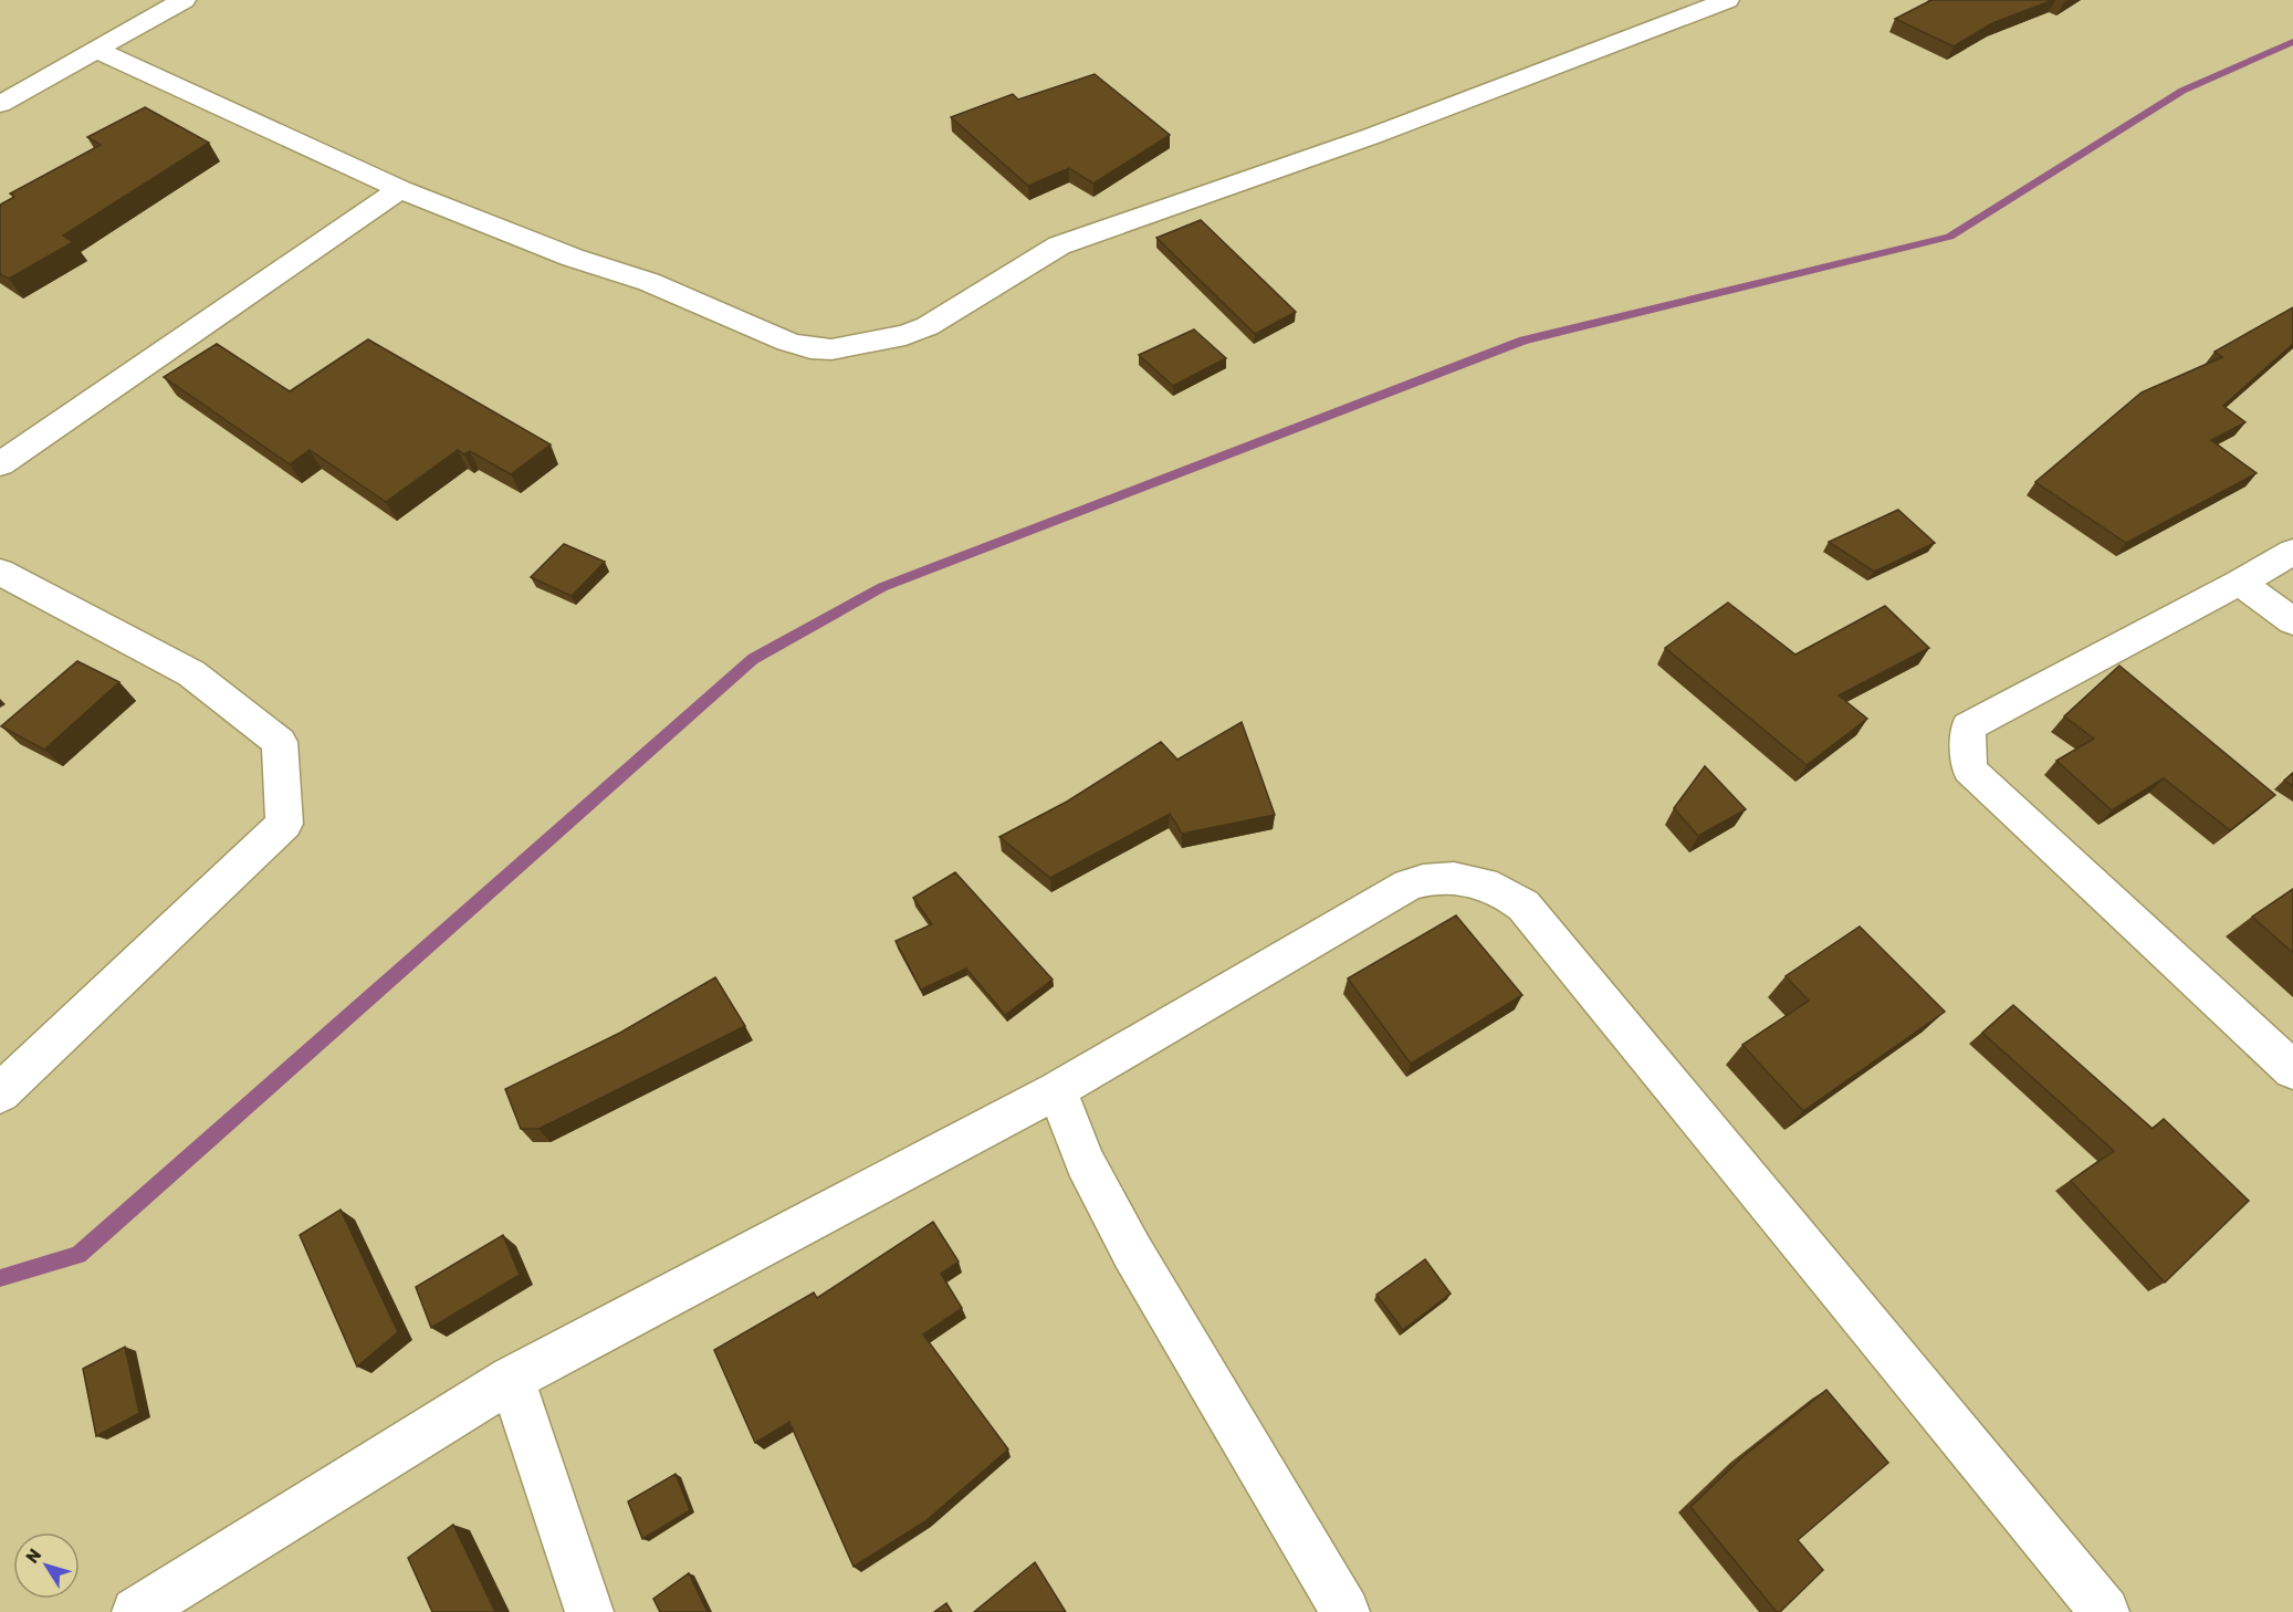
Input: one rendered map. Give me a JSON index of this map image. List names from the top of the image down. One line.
{"north":"top left"}
